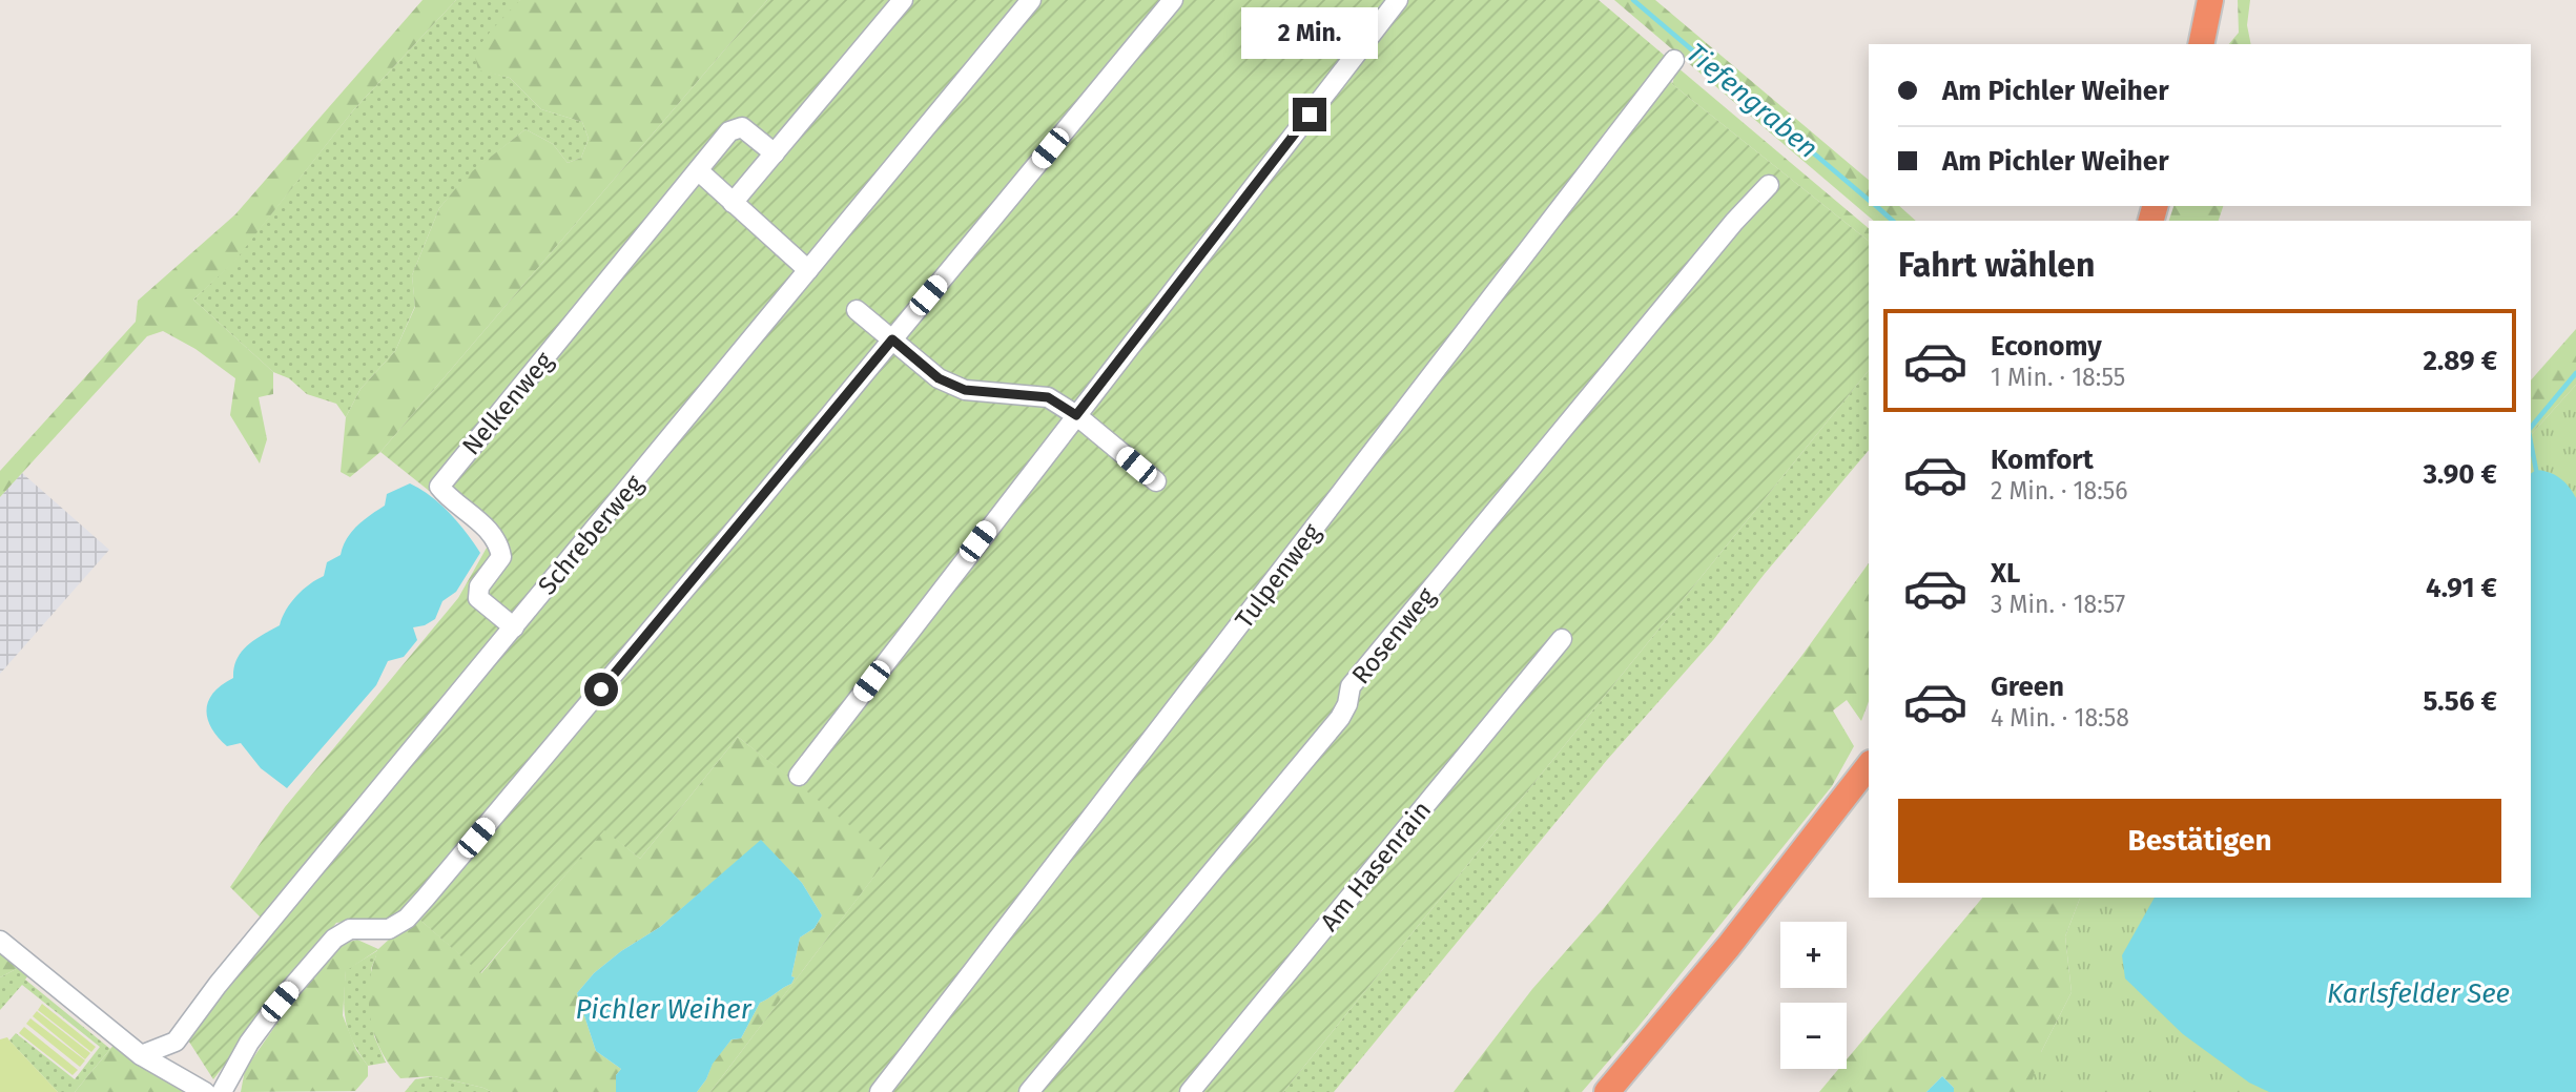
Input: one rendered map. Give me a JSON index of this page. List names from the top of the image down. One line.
{"streets":{"street":["Nelkenweg","Schreberweg","Tulpenweg","Rosenweg","Am Hasenrain"]},"crossings":[["Nelkenweg","Schreberweg"]],"water":["Tiefengraben","Karlsfelder See","Pichler Weiher"],"page":{"bubble":"2 Min.","banner":["Am Pichler Weiher","Am Pichler Weiher"],"heading":"Fahrt wählen","list":[{"name":"Economy","note":"1 Min. · 18:55","value":"2.89 €"},{"name":"Komfort","note":"2 Min. · 18:56","value":"3.90 €"},{"name":"XL","note":"3 Min. · 18:57","value":"4.91 €"},{"name":"Green","note":"4 Min. · 18:58","value":"5.56 €"}],"buttons":"Bestätigen","map_buttons":["+","−"]}}
